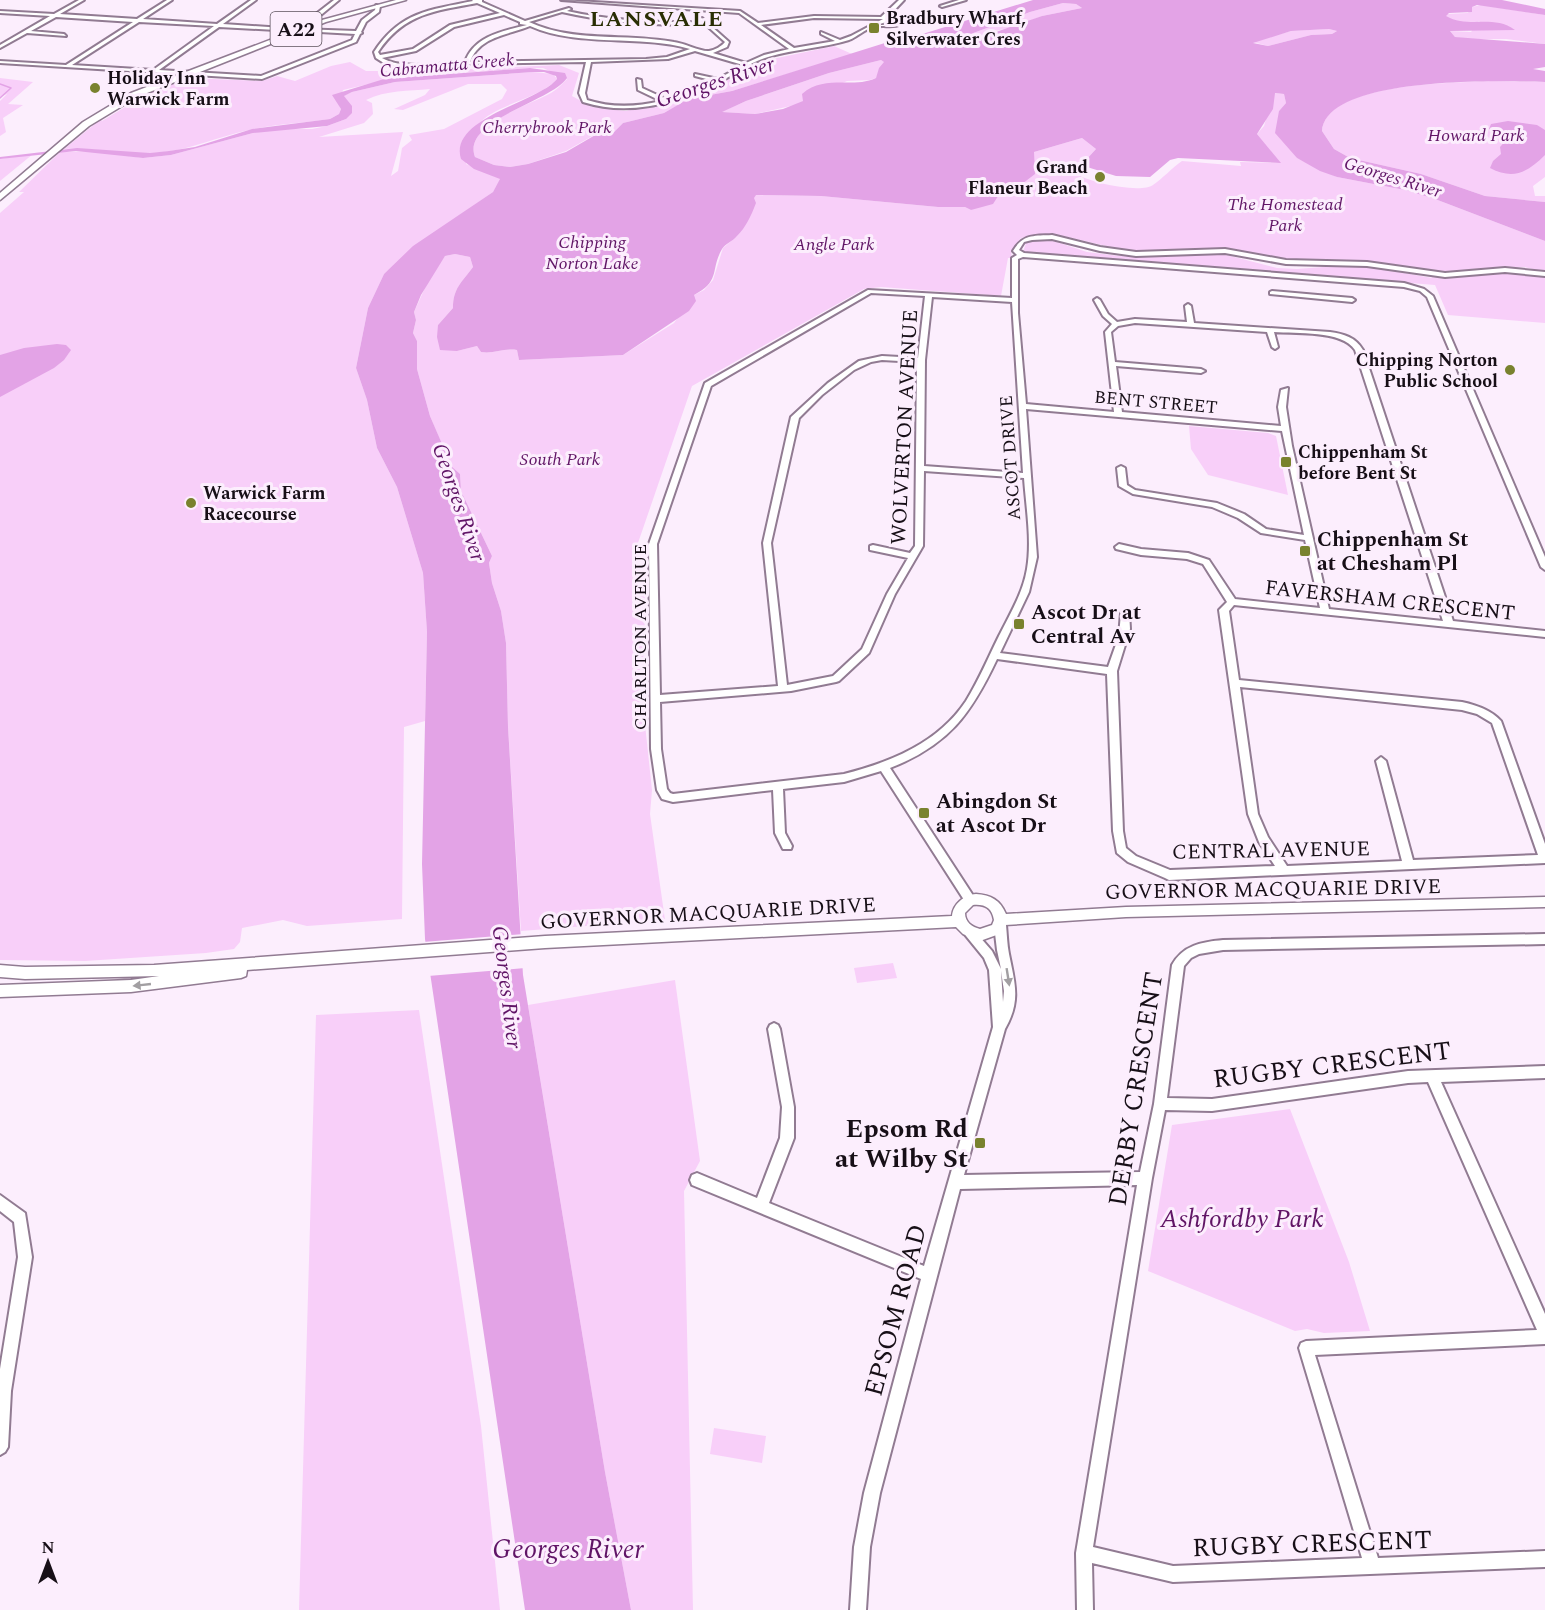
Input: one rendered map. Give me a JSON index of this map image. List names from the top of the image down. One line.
{"streets":{"highway":["A22"],"main road":["GOVERNOR MACQUARIE DRIVE"],"street":["BENT STREET","WOLVERTON AVENUE","ASCOT DRIVE","FAVERSHAM CRESCENT","CHARLTON AVENUE","CENTRAL AVENUE","RUGBY CRESCENT","DERBY CRESCENT","EPSOM ROAD"]},"crossings":[["BENT STREET","ASCOT DRIVE"],["WOLVERTON AVENUE","CHARLTON AVENUE"],["ASCOT DRIVE","CHARLTON AVENUE"],["GOVERNOR MACQUARIE DRIVE","EPSOM ROAD"],["RUGBY CRESCENT","DERBY CRESCENT"]],"districts":["LANSVALE"],"water":["Cabramatta Creek","Georges River","Chipping Norton Lake"],"parks":["Cherrybrook Park","Howard Park","The Homestead Park","Angle Park","South Park","Ashfordby Park"],"places":{"transit":["Bradbury Wharf, Silverwater Cres","Chippenham St before Bent St","Chippenham St at Chesham Pl","Ascot Dr at Central Av","Abingdon St at Ascot Dr","Epsom Rd at Wilby St"],"other":["Holiday Inn Warwick Farm","Grand Flaneur Beach","Chipping Norton Public School","Warwick Farm Racecourse"]},"north":"top"}
